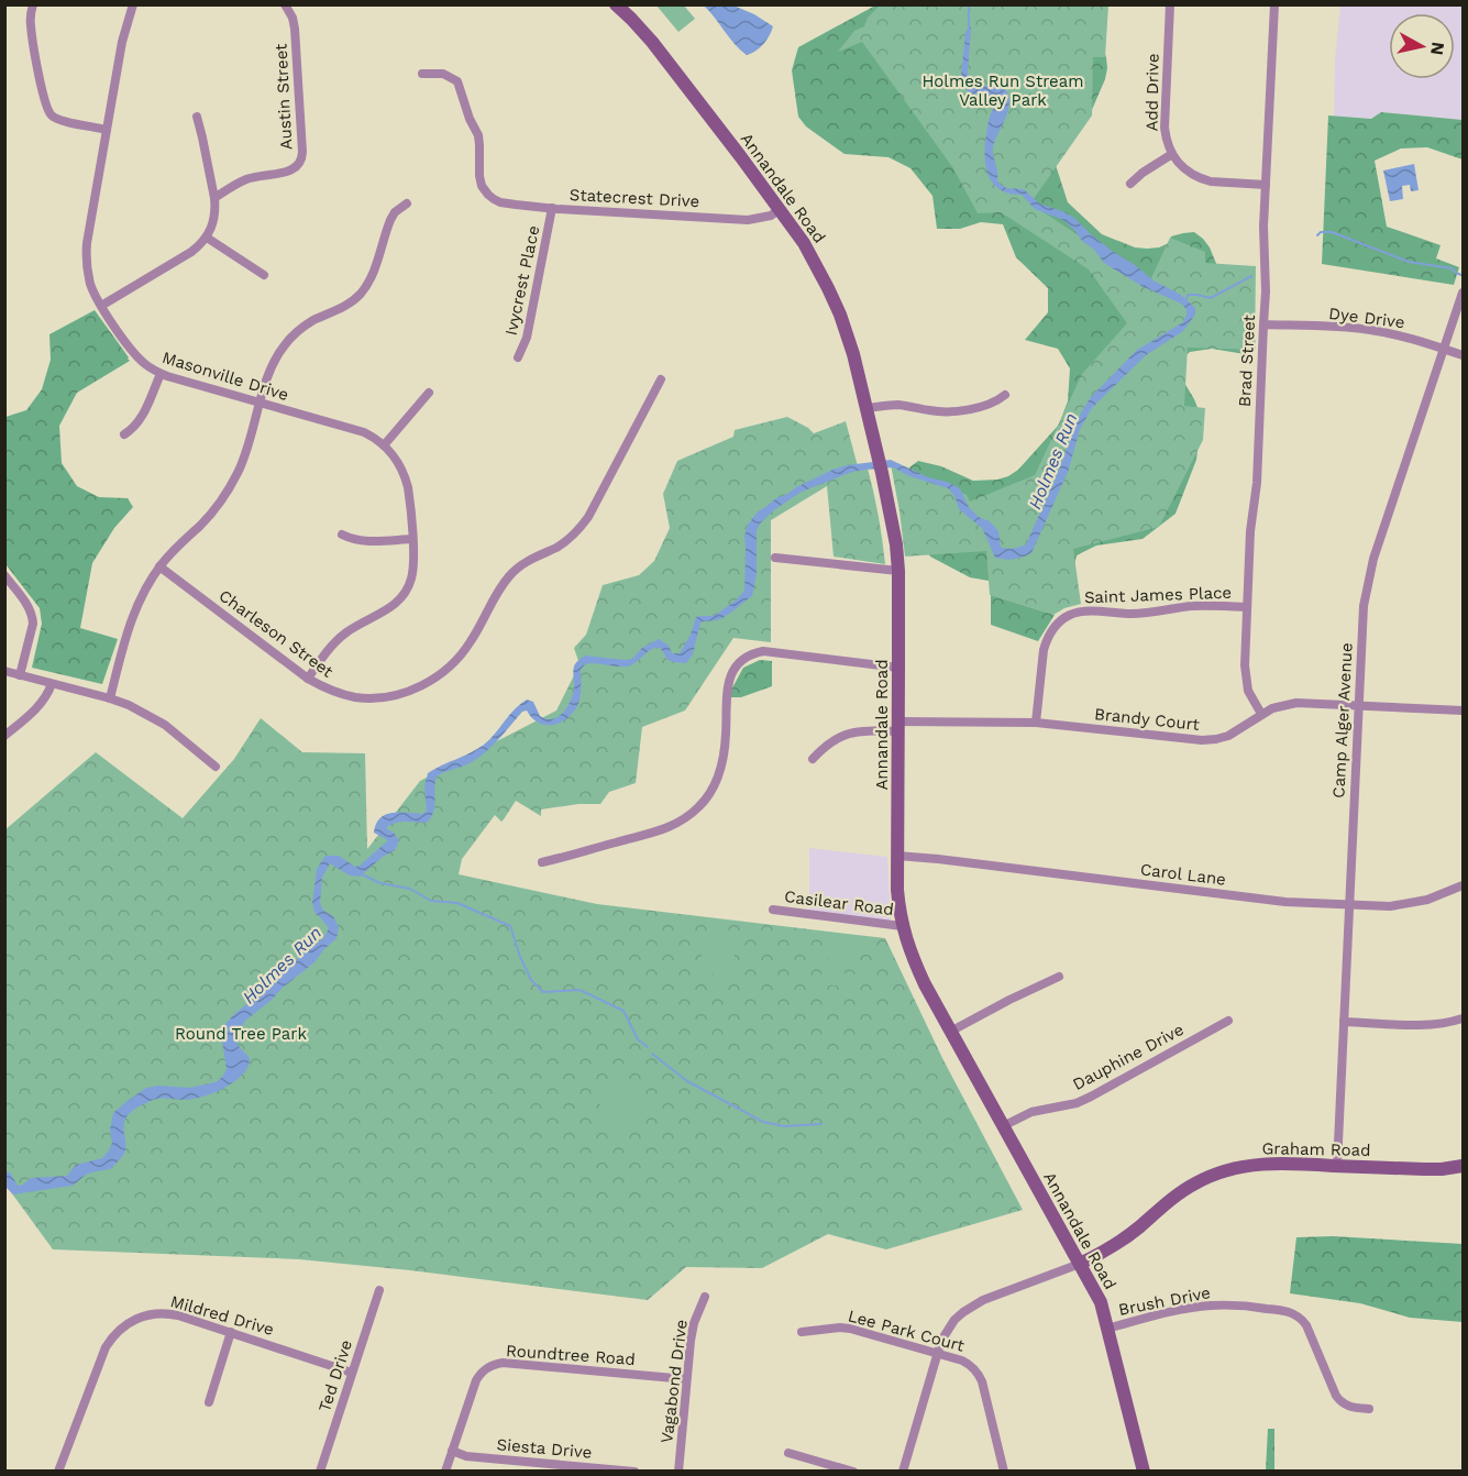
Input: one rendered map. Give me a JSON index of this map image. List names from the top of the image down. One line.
{"streets":{"main road":["Annandale Road","Graham Road"],"street":["Add Drive","Austin Street","Statecrest Drive","Ivycrest Place","Dye Drive","Brad Street","Masonville Drive","Saint James Place","Charleson Street","Brandy Court","Camp Alger Avenue","Carol Lane","Casilear Road","Dauphine Drive","Brush Drive","Mildred Drive","Lee Park Court","Roundtree Road","Ted Drive","Vagabond Drive","Siesta Drive"]},"crossings":[["Add Drive","Brad Street"],["Annandale Road","Statecrest Drive"],["Annandale Road","Brandy Court"],["Annandale Road","Carol Lane"],["Annandale Road","Casilear Road"],["Annandale Road","Dauphine Drive"],["Annandale Road","Graham Road"],["Annandale Road","Brush Drive"],["Statecrest Drive","Ivycrest Place"],["Dye Drive","Brad Street"],["Dye Drive","Camp Alger Avenue"],["Brad Street","Saint James Place"],["Brad Street","Brandy Court"],["Masonville Drive","Charleson Street"],["Saint James Place","Brandy Court"],["Brandy Court","Camp Alger Avenue"],["Camp Alger Avenue","Carol Lane"],["Camp Alger Avenue","Graham Road"],["Mildred Drive","Ted Drive"],["Roundtree Road","Vagabond Drive"],["Roundtree Road","Siesta Drive"]],"water":["Holmes Run"],"parks":["Holmes Run Stream Valley Park","Round Tree Park"],"north":"right"}
